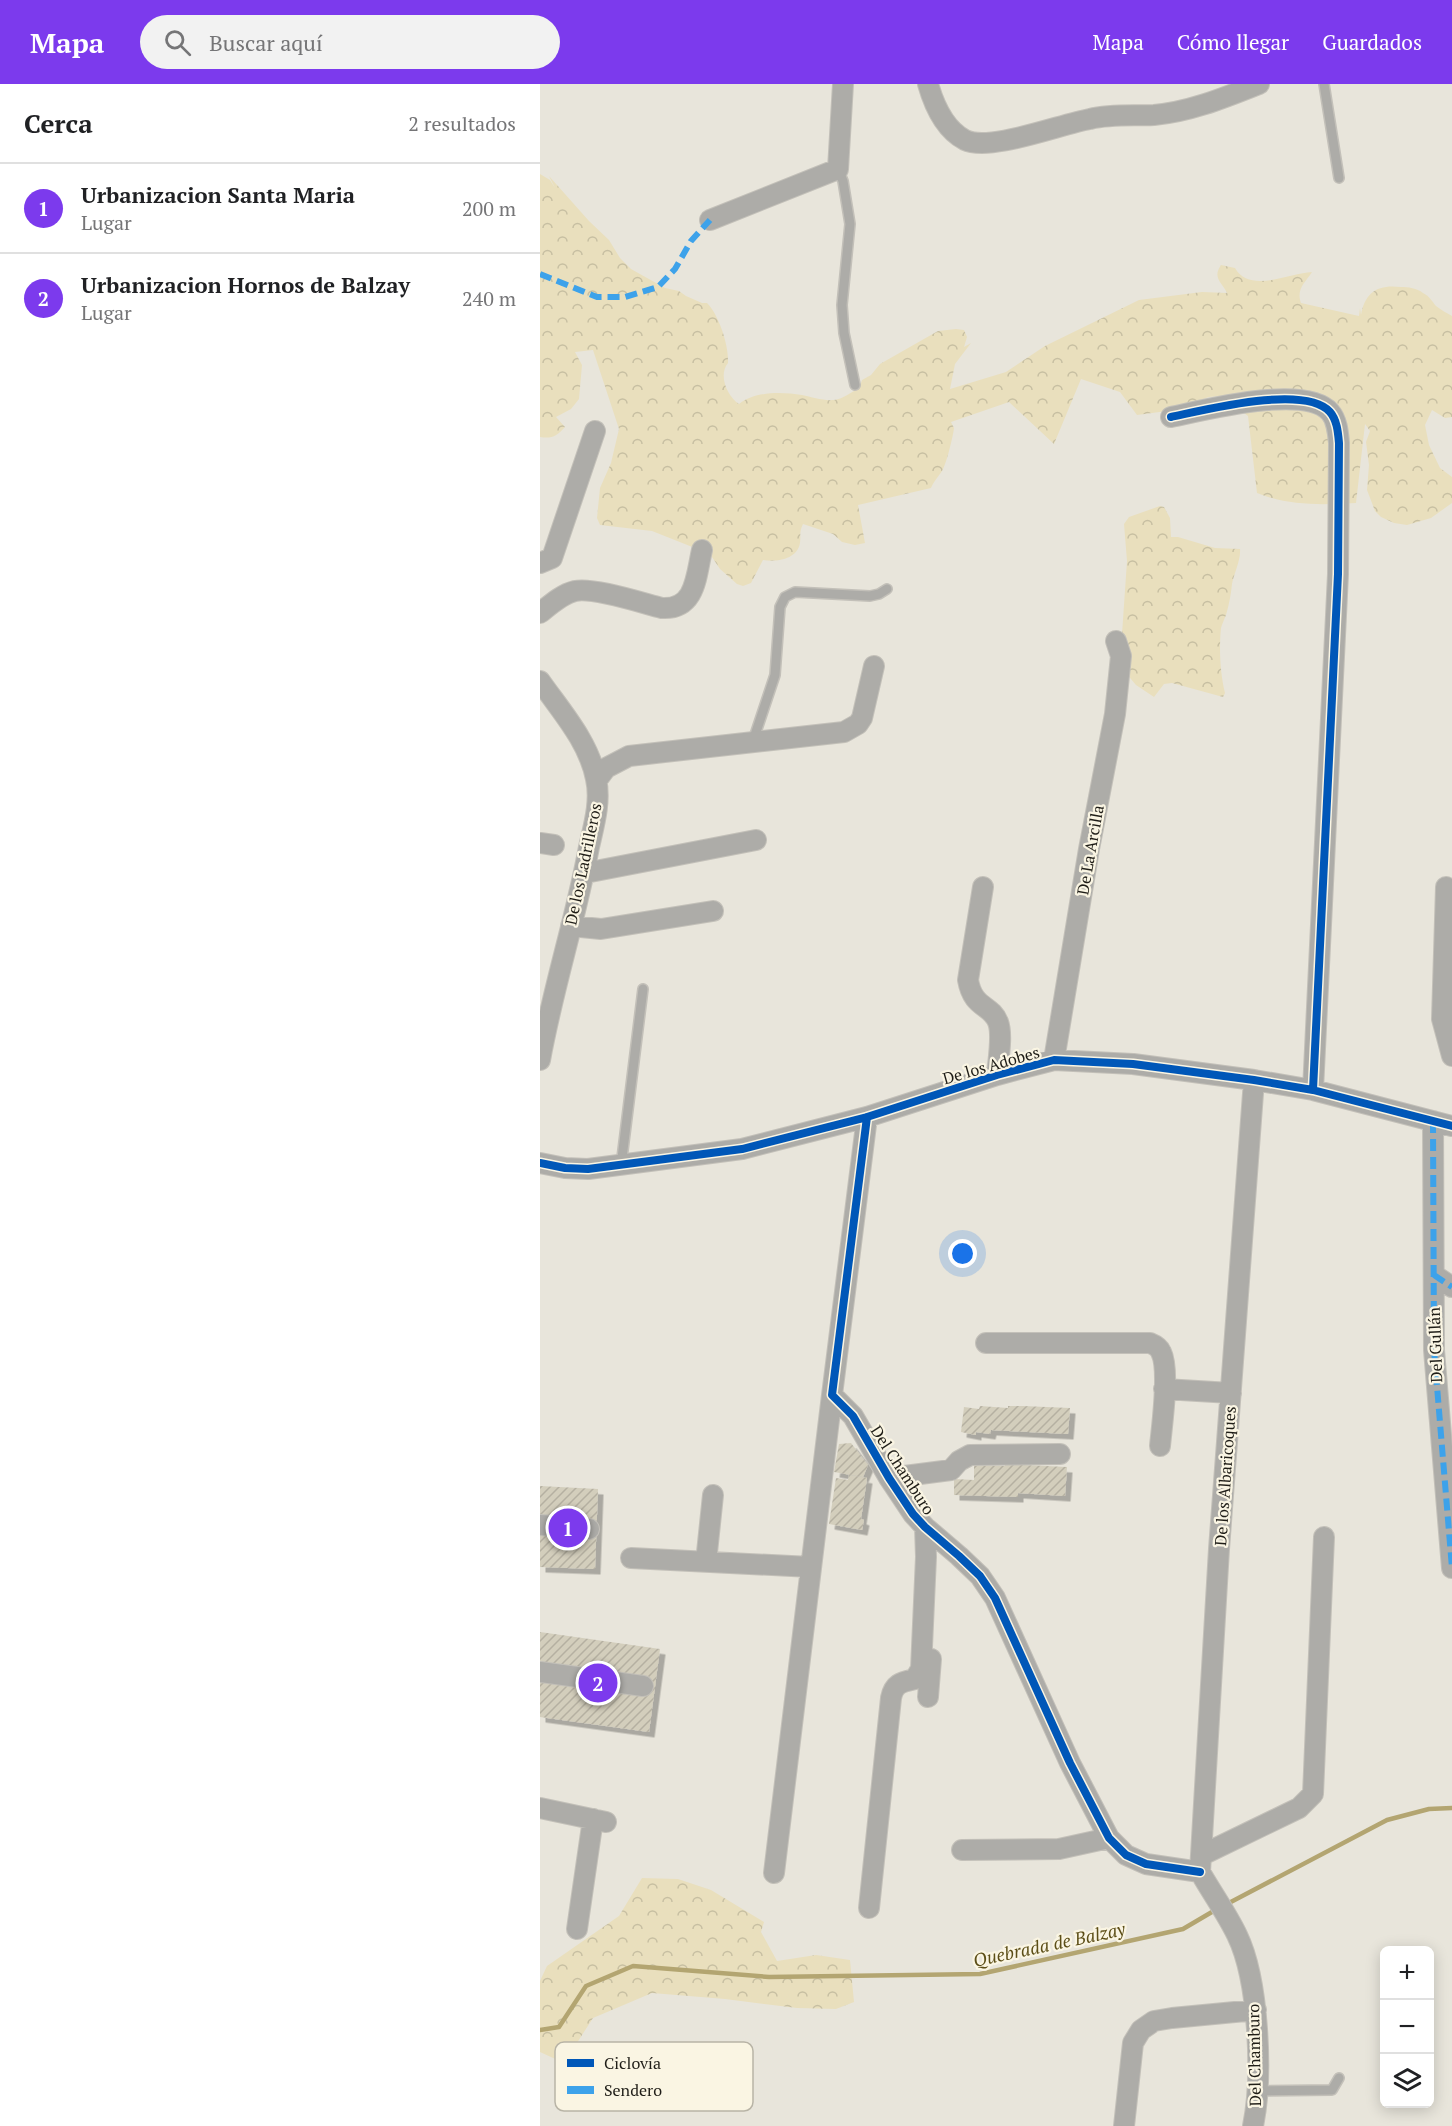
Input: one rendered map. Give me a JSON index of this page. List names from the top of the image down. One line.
{"streets":{"street":["De La Arcilla","De los Ladrilleros","De los Adobes","Del Gullán","Del Chamburo","De los Albaricoques"]},"crossings":[["De La Arcilla","De los Adobes"],["De los Adobes","Del Gullán"],["De los Adobes","De los Albaricoques"],["Del Chamburo","De los Albaricoques"]],"water":["Quebrada de Balzay"],"legend":["Ciclovía","Sendero"],"page":{"header":"Mapa","search":"Buscar aquí","nav":["Mapa","Cómo llegar","Guardados"],"heading":["Cerca","2 resultados"],"list":[{"mark":"1","name":"Urbanizacion Santa Maria","note":"Lugar","value":"200 m"},{"mark":"2","name":"Urbanizacion Hornos de Balzay","note":"Lugar","value":"240 m"}],"pins":["1","2"],"map_buttons":["+","−"]}}
